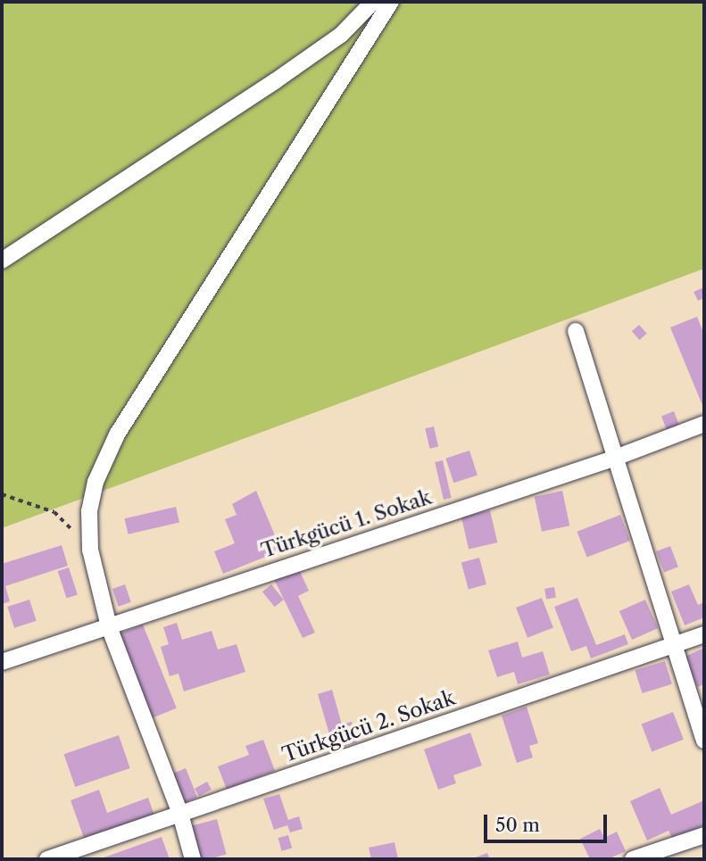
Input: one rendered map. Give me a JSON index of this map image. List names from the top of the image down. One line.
{"streets":{"street":["Türkgücü 1. Sokak","Türkgücü 2. Sokak"]},"scale_bar":"50 m"}
